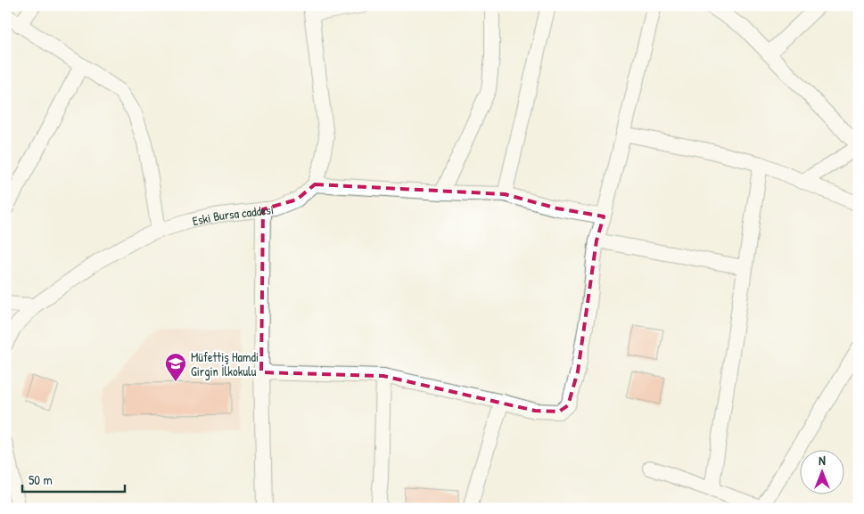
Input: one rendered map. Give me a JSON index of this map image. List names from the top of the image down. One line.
{"streets":{"street":["Eski Bursa caddesi"]},"places":{"school or university":["Müfettiş Hamdi Girgin İlkokulu"]},"scale_bar":"50 m","north":"top"}
